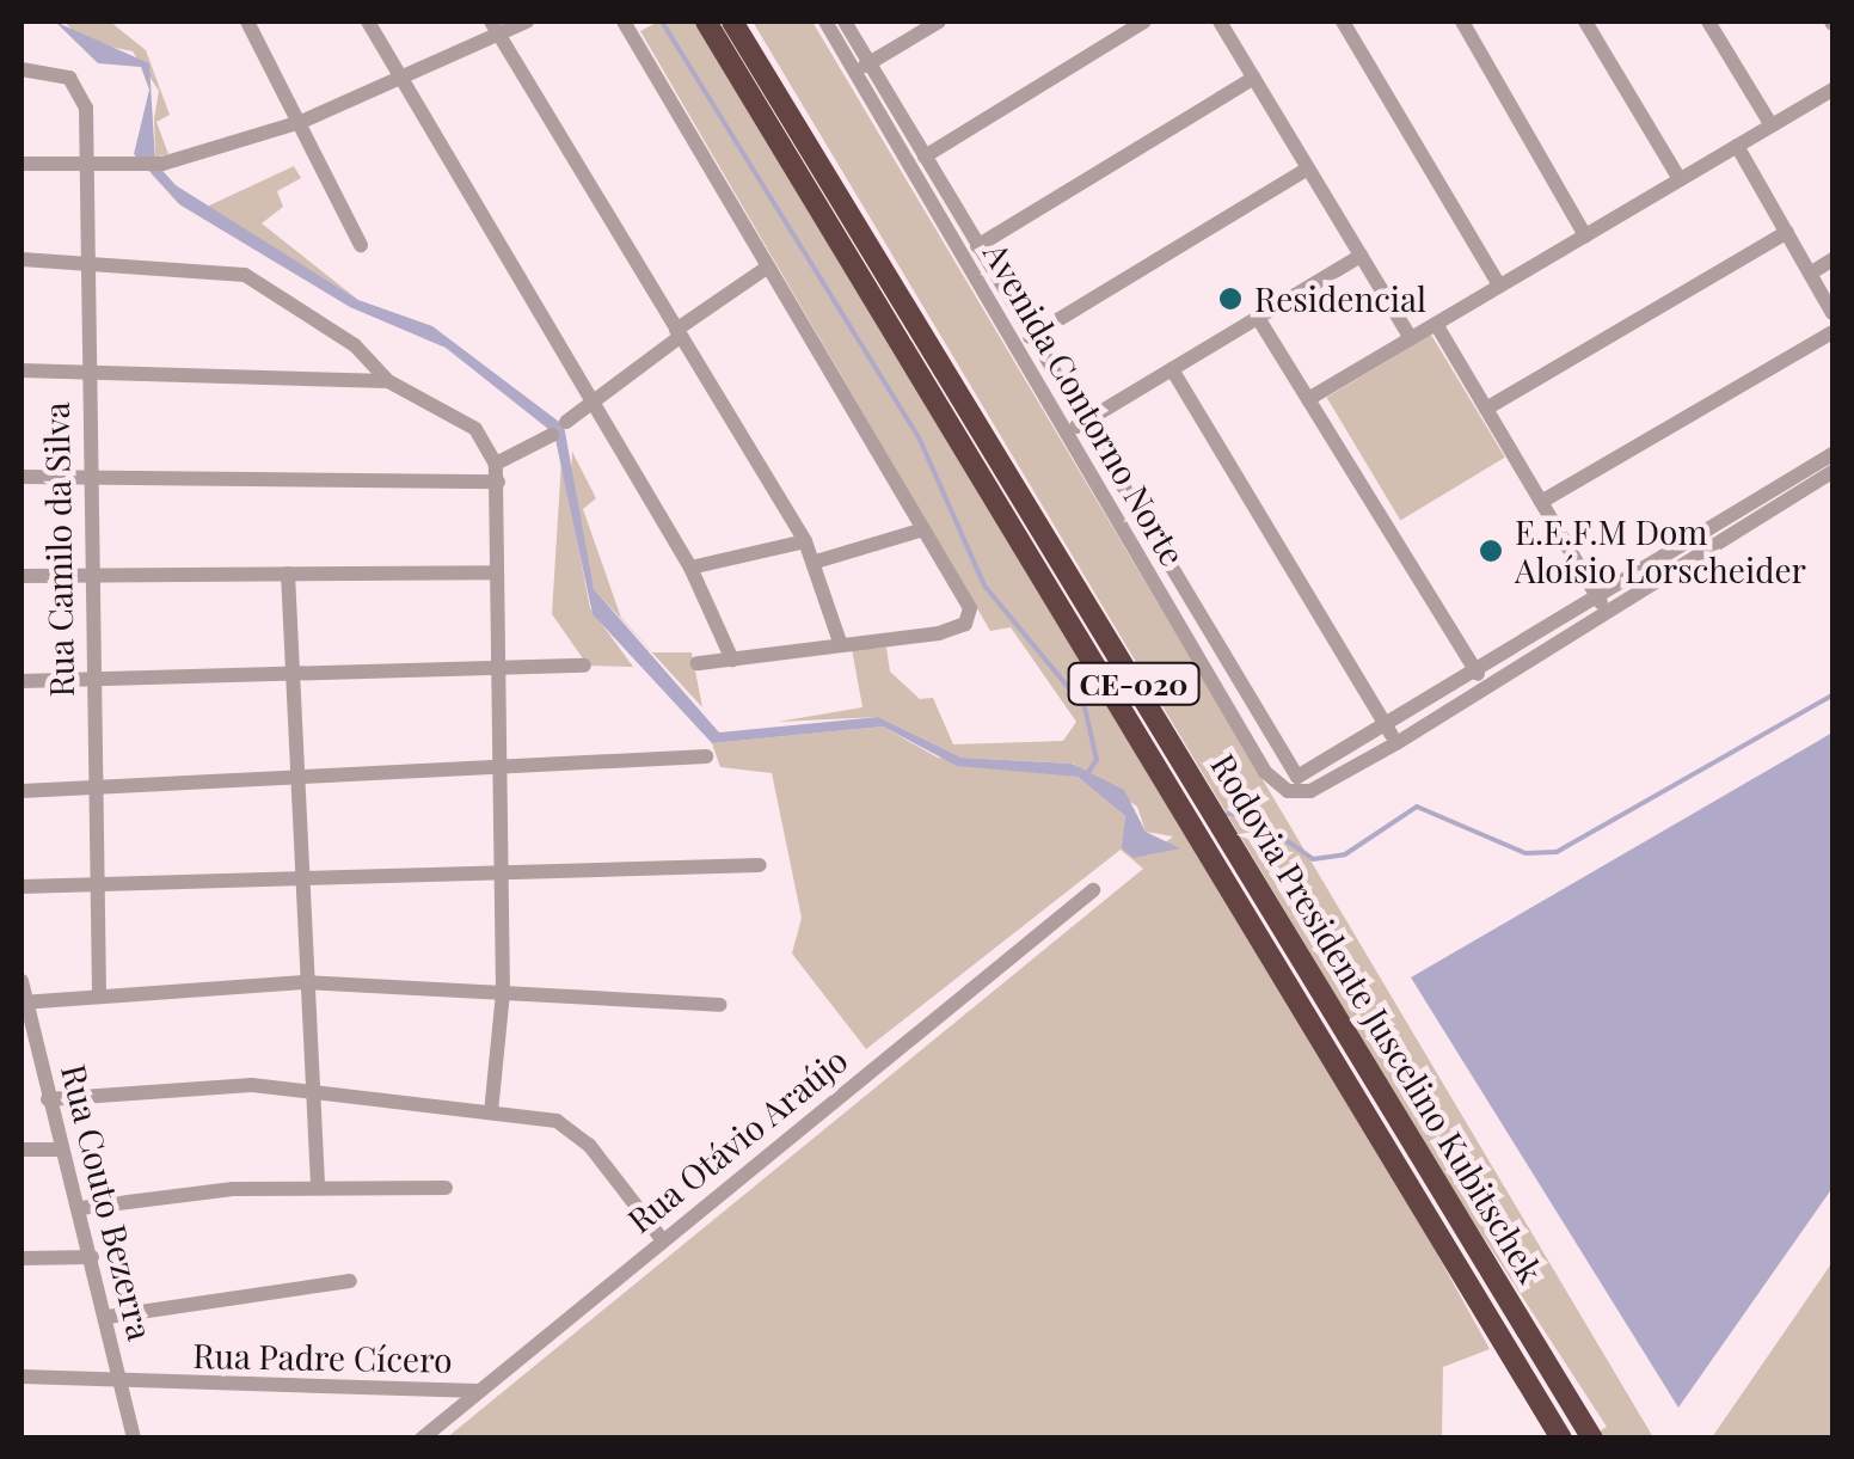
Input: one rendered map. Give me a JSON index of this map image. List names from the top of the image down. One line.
{"streets":{"highway":["CE-020","Rodovia Presidente Juscelino Kubitschek"],"street":["Avenida Contorno Norte","Rua Camilo da Silva","Rua Otávio Araújo","Rua Couto Bezerra","Rua Padre Cícero"]},"crossings":[["Rua Otávio Araújo","Rua Padre Cícero"],["Rua Couto Bezerra","Rua Padre Cícero"]],"places":["Residencial","E.E.F.M Dom Aloísio Lorscheider"]}
